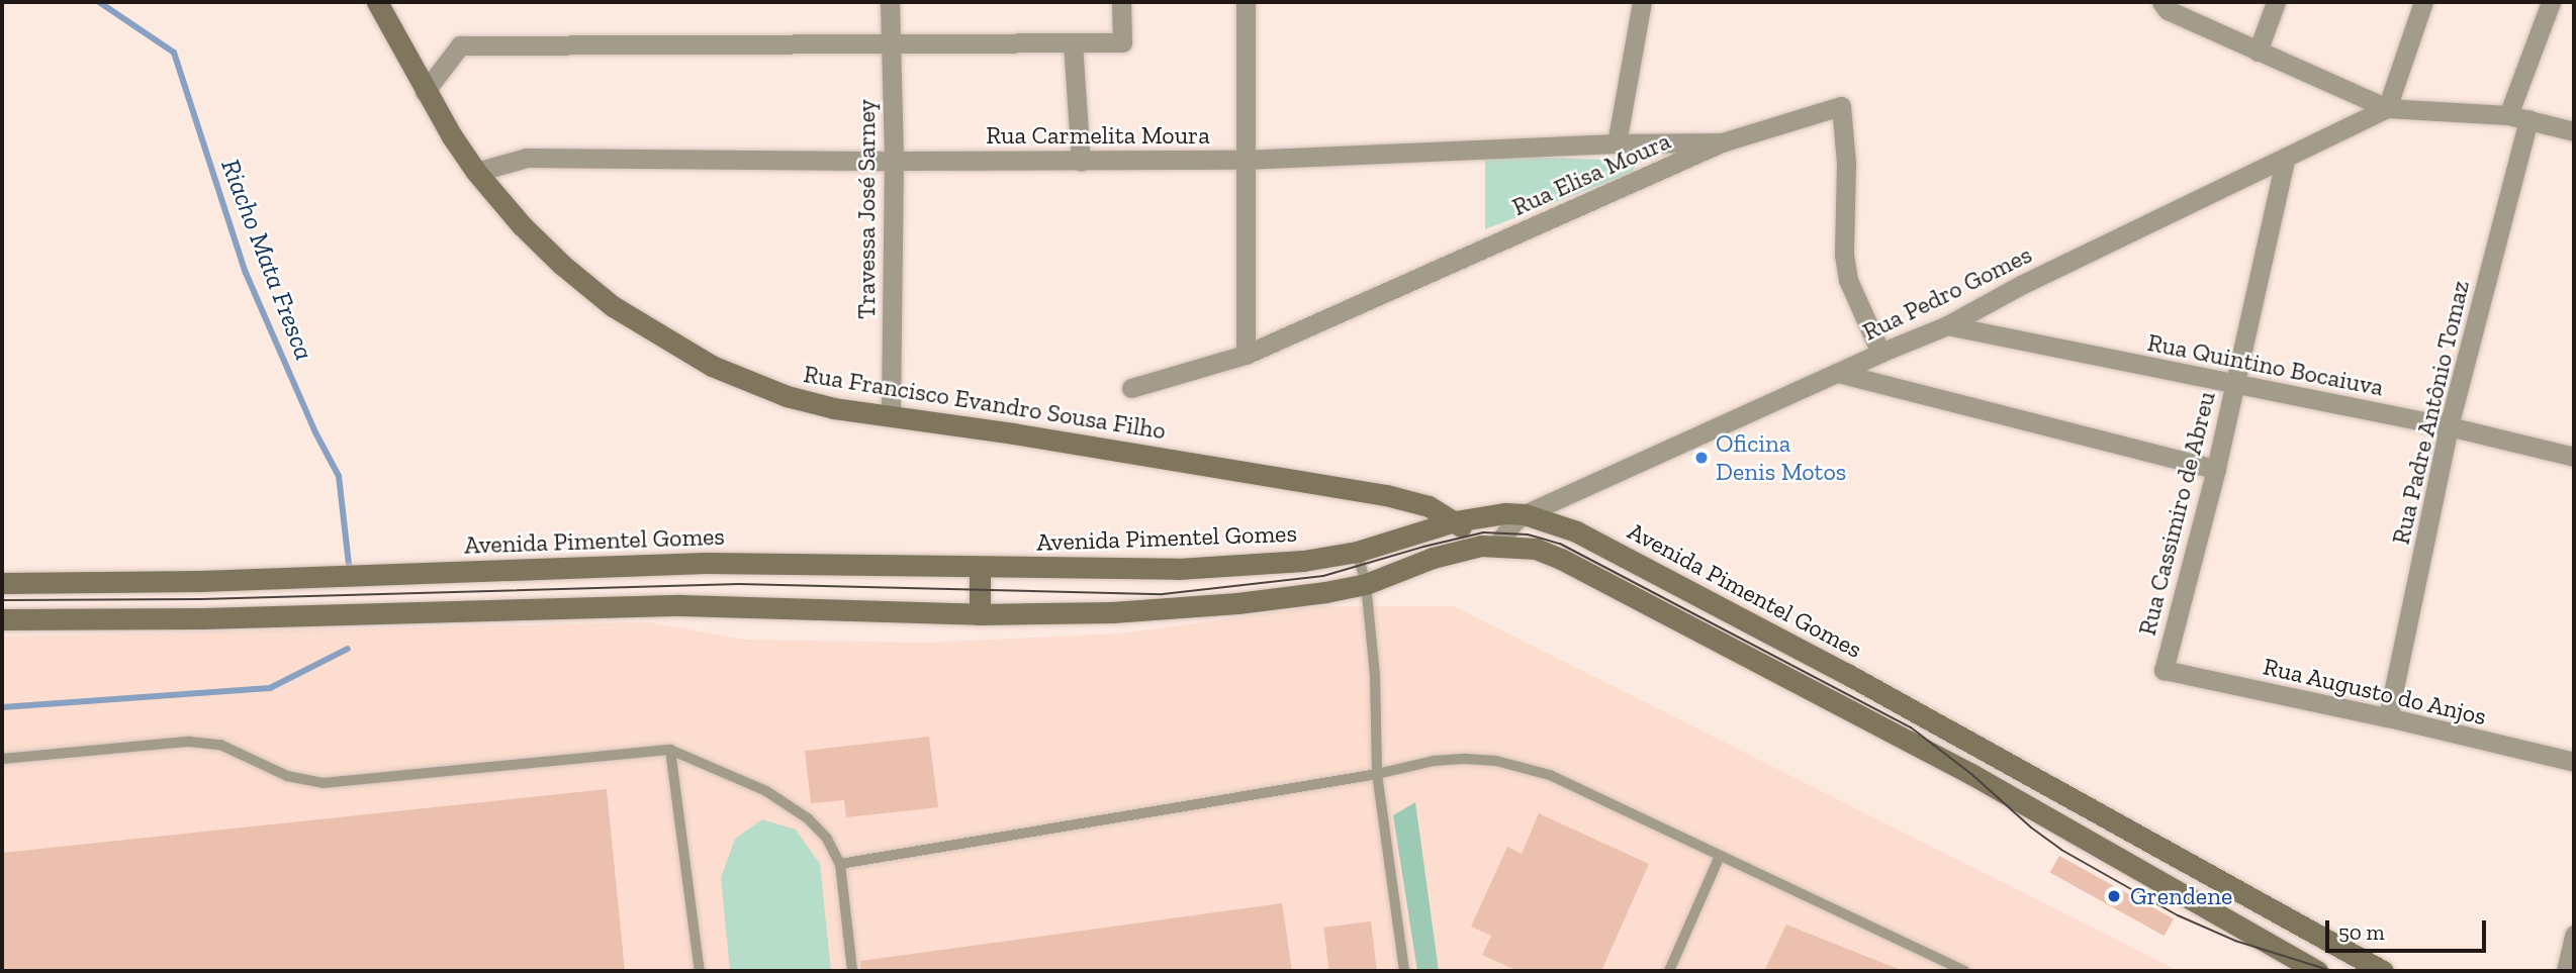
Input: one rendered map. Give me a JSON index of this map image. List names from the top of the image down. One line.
{"streets":{"main road":["Rua Francisco Evandro Sousa Filho","Avenida Pimentel Gomes"],"street":["Rua Carmelita Moura","Rua Elisa Moura","Travessa José Sarney","Rua Pedro Gomes","Rua Quintino Bocaiuva","Rua Padre Antônio Tomaz","Rua Cassimiro de Abreu","Rua Augusto do Anjos"]},"crossings":[["Rua Carmelita Moura","Rua Elisa Moura"],["Rua Carmelita Moura","Travessa José Sarney"],["Rua Carmelita Moura","Rua Francisco Evandro Sousa Filho"],["Rua Elisa Moura","Rua Pedro Gomes"],["Travessa José Sarney","Rua Francisco Evandro Sousa Filho"],["Rua Pedro Gomes","Rua Quintino Bocaiuva"],["Rua Pedro Gomes","Rua Cassimiro de Abreu"],["Rua Pedro Gomes","Avenida Pimentel Gomes"],["Rua Quintino Bocaiuva","Rua Padre Antônio Tomaz"],["Rua Quintino Bocaiuva","Rua Cassimiro de Abreu"],["Rua Francisco Evandro Sousa Filho","Avenida Pimentel Gomes"],["Rua Padre Antônio Tomaz","Rua Augusto do Anjos"],["Rua Cassimiro de Abreu","Rua Augusto do Anjos"]],"water":["Riacho Mata Fresca"],"places":["Oficina Denis Motos","Grendene"],"scale_bar":"50 m"}
